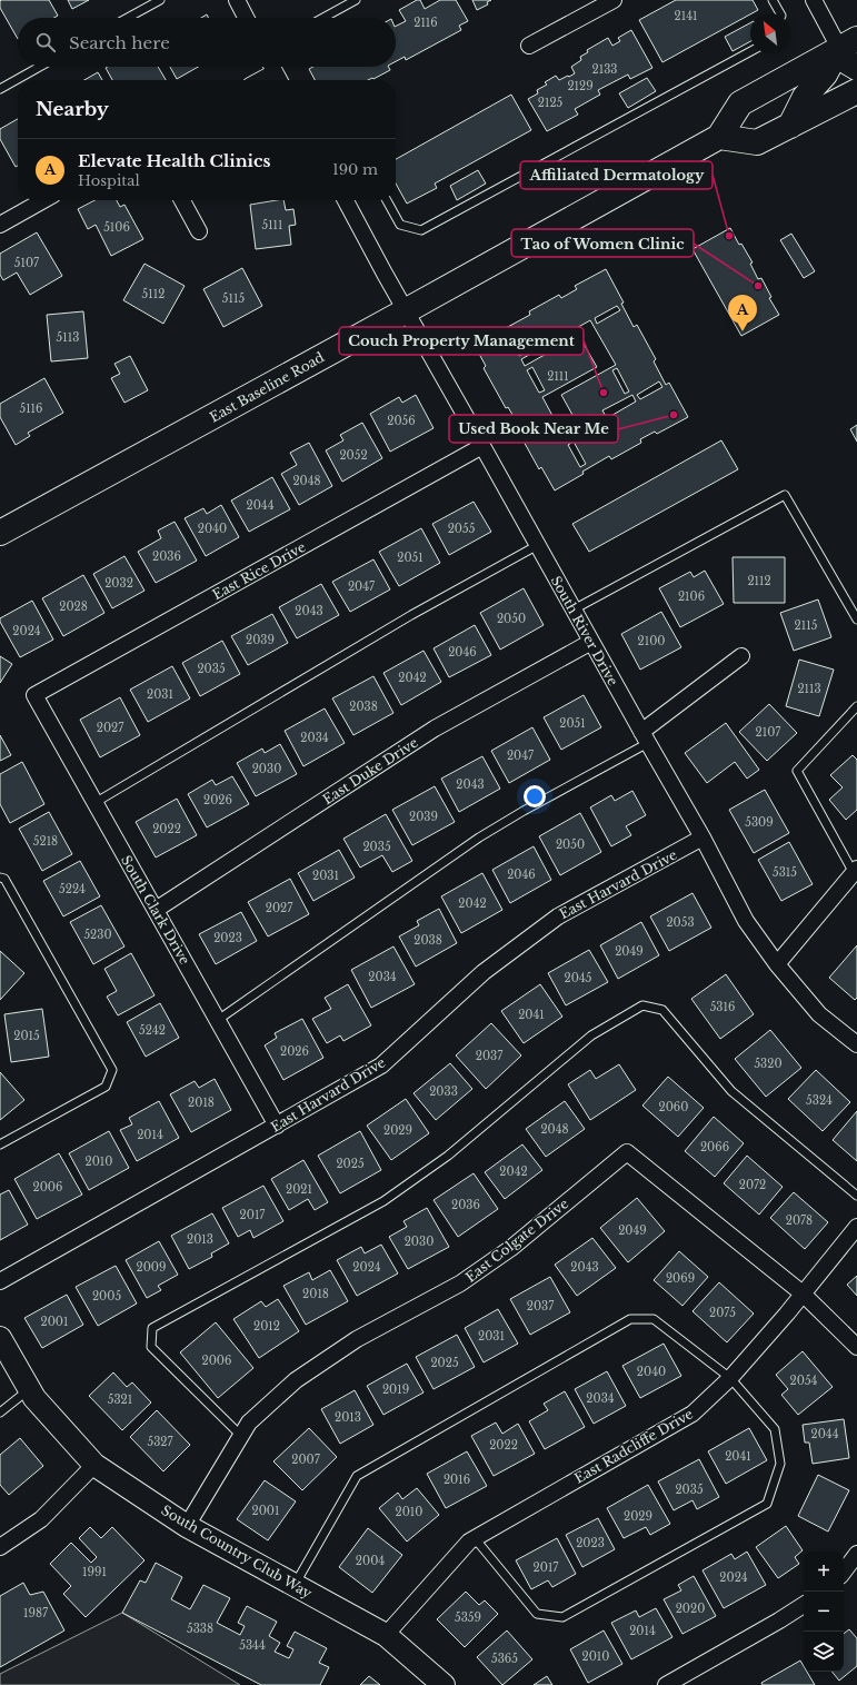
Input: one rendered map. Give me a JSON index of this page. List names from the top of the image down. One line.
{"streets":{"main road":["East Baseline Road"],"street":["East Rice Drive","South River Drive","East Duke Drive","East Harvard Drive","South Clark Drive","East Colgate Drive","East Radcliffe Drive","South Country Club Way"]},"crossings":[["East Baseline Road","South River Drive"],["East Rice Drive","South River Drive"],["East Rice Drive","South Clark Drive"],["South River Drive","East Duke Drive"],["South River Drive","East Harvard Drive"],["East Duke Drive","South Clark Drive"],["East Harvard Drive","South Clark Drive"],["East Colgate Drive","East Radcliffe Drive"],["East Colgate Drive","South Country Club Way"],["East Radcliffe Drive","South Country Club Way"]],"places":["Affiliated Dermatology","Tao of Women Clinic","Couch Property Management","Used Book Near Me"],"house_numbers":["2141","2116","2133","2129","2125","5111","5106","5107","5112","5115","5113","2111","5116","2056","2052","2048","2044","2040","2055","2036","2051","2112","2032","2047","2106","2028","2043","2050","2115","2024","2039","2100","2046","2035","2042","2113","2031","2038","2051","2027","2107","2034","2047","2030","2043","2026","2039","5309","2022","5218","2050","2035","5315","2046","2031","5224","2042","2027","2053","5230","2023","2038","2049","2034","2045","5316","2041","5242","2015","2026","2037","5320","2033","5324","2018","2060","2048","2029","2014","2066","2010","2025","2042","2072","2006","2021","2036","2017","2078","2049","2013","2030","2009","2024","2043","2069","2018","2005","2037","2075","2001","2012","2031","2006","2025","2040","2054","2019","2034","5321","2013","2044","5327","2022","2041","2007","2016","2035","2001","2010","2029","2023","2004","2017","1991","2024","2020","1987","5359","5338","2014","5344","2010","5365"],"north":"top left","page":{"search":"Search here","heading":"Nearby","list":[{"mark":"A","name":"Elevate Health Clinics","note":"Hospital","value":"190 m"}],"pins":"A","map_buttons":["+","−"]}}
